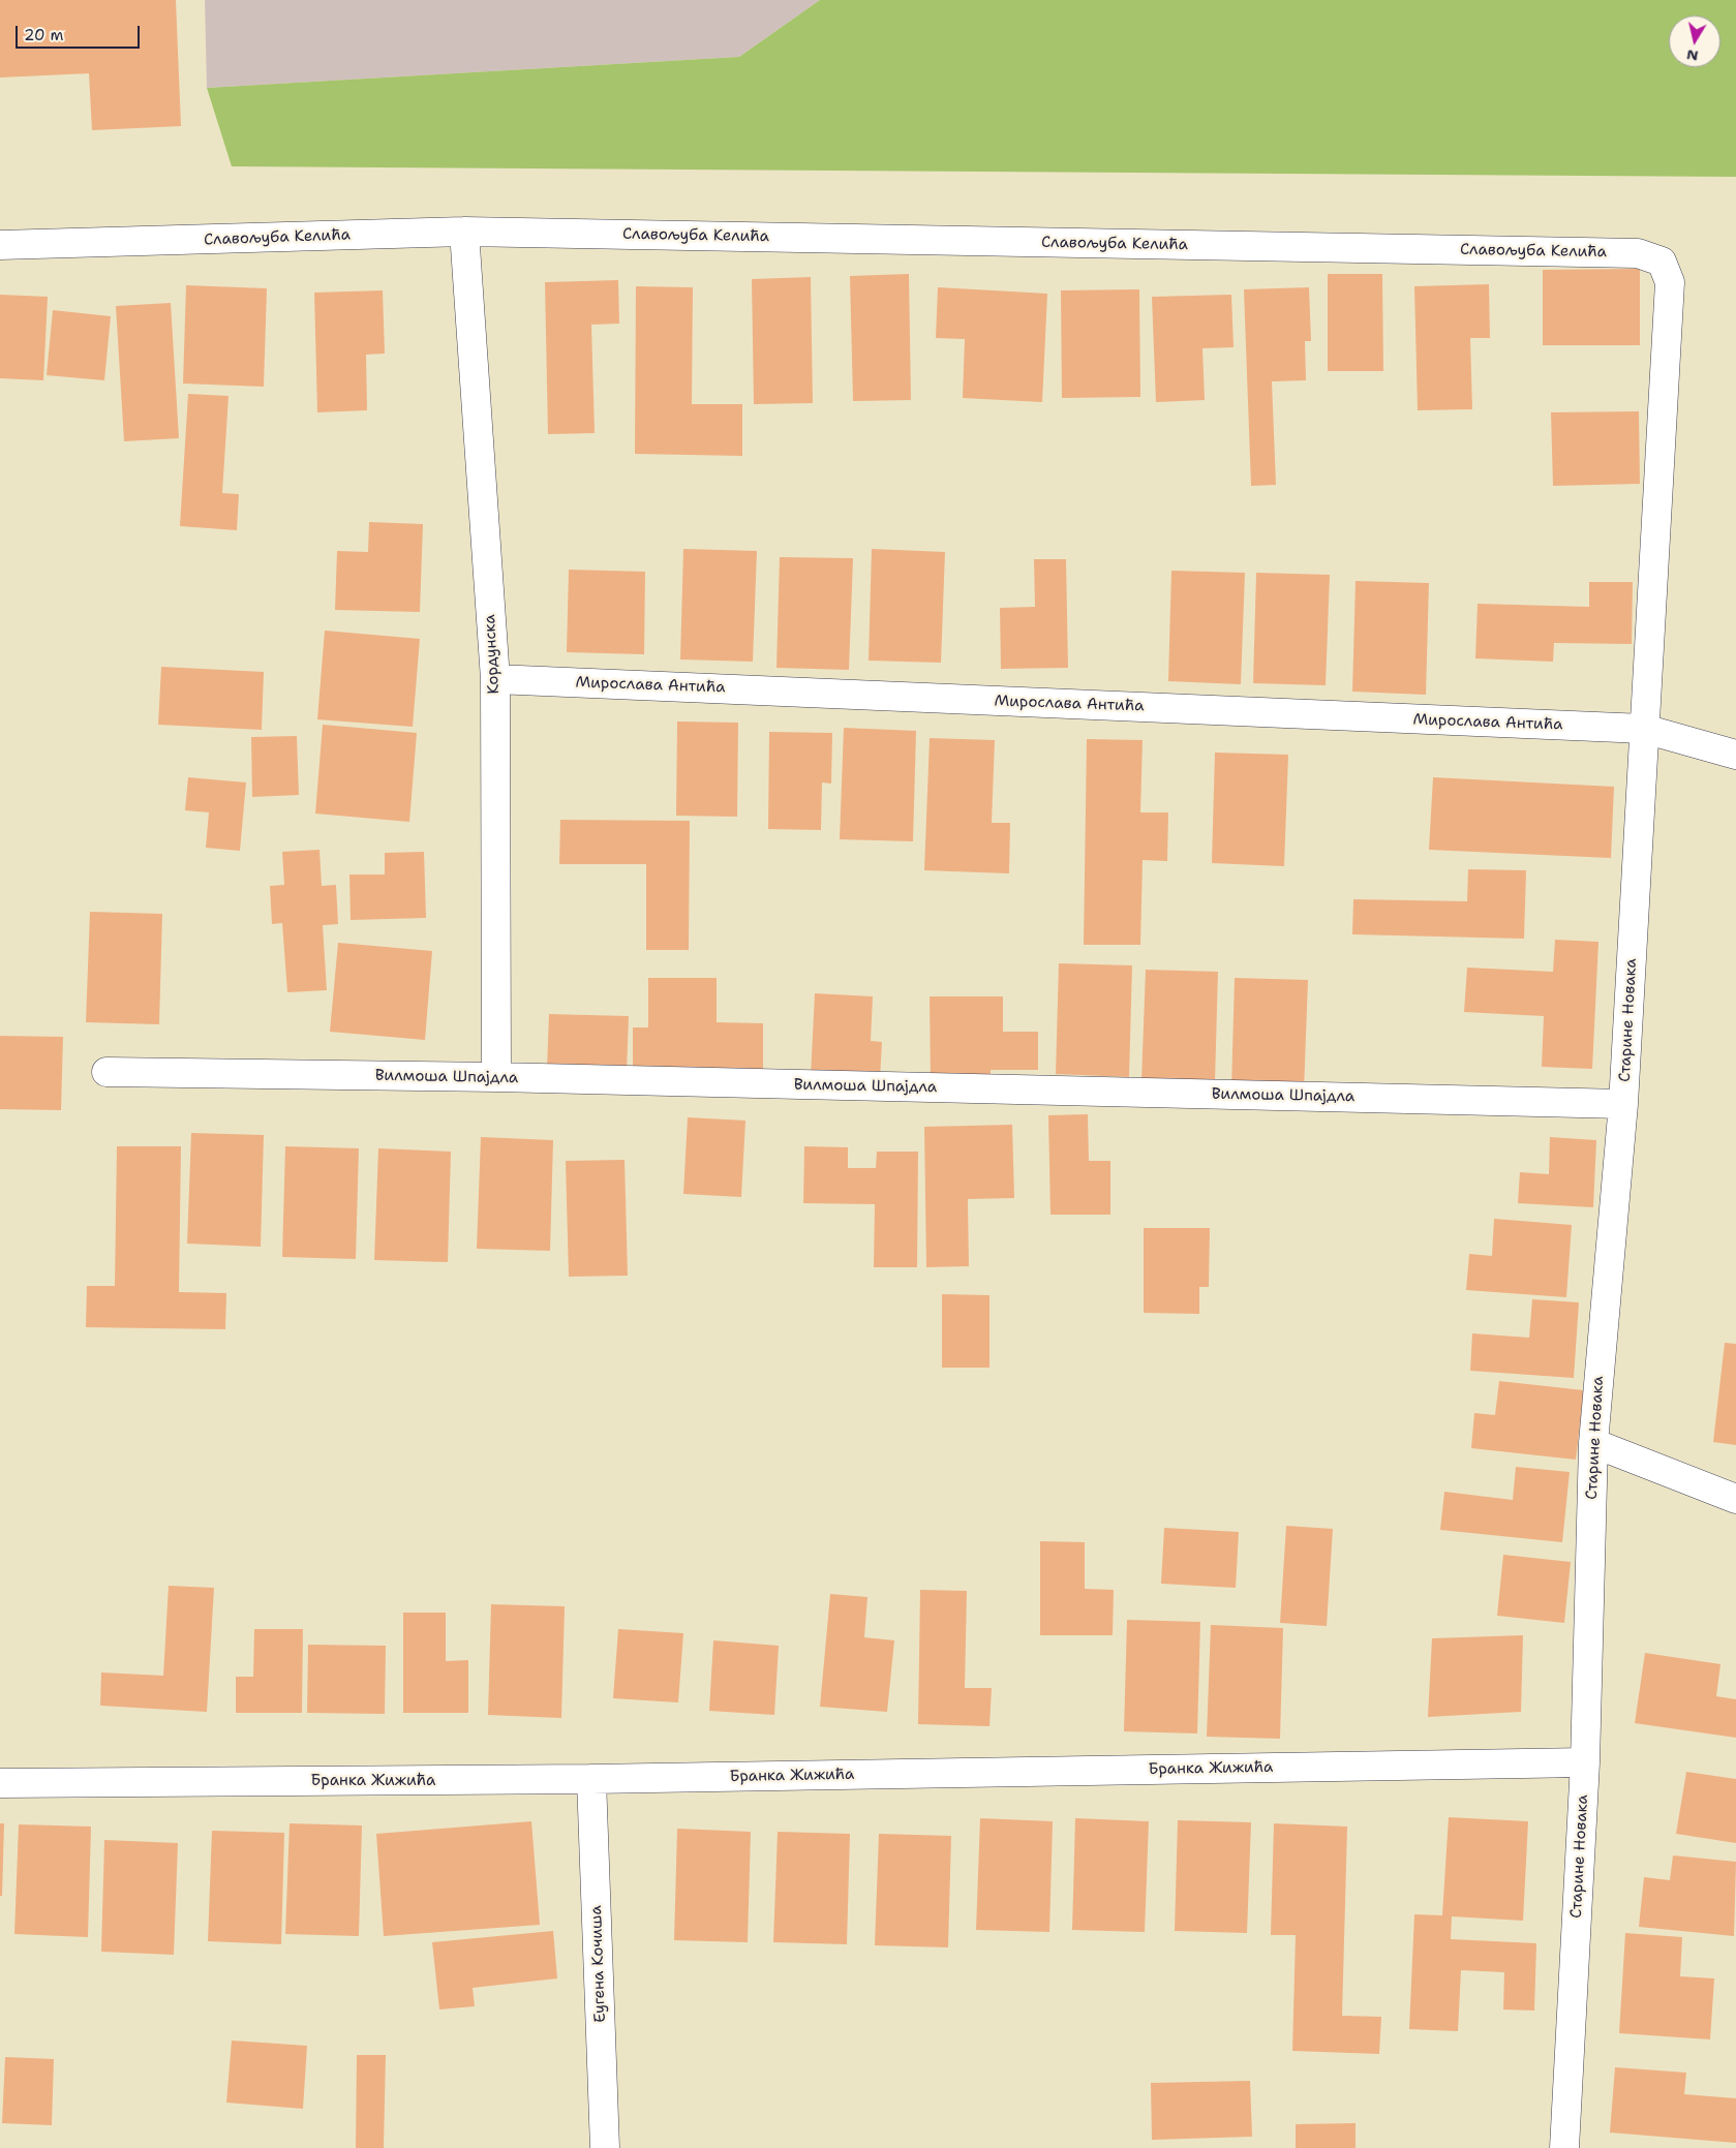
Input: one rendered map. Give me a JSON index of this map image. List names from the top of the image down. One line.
{"streets":{"street":["Славољуба Келића","Кордунска","Мирослава Антића","Старине Новака","Вилмоша Шпајдла","Бранка Жижића","Еугена Кочиша"]},"crossings":[["Славољуба Келића","Кордунска"],["Славољуба Келића","Мирослава Антића"],["Славољуба Келића","Старине Новака"],["Кордунска","Мирослава Антића"],["Кордунска","Вилмоша Шпајдла"],["Мирослава Антића","Старине Новака"],["Старине Новака","Вилмоша Шпајдла"],["Старине Новака","Бранка Жижића"],["Бранка Жижића","Еугена Кочиша"]],"scale_bar":"20 m","north":"bottom"}
